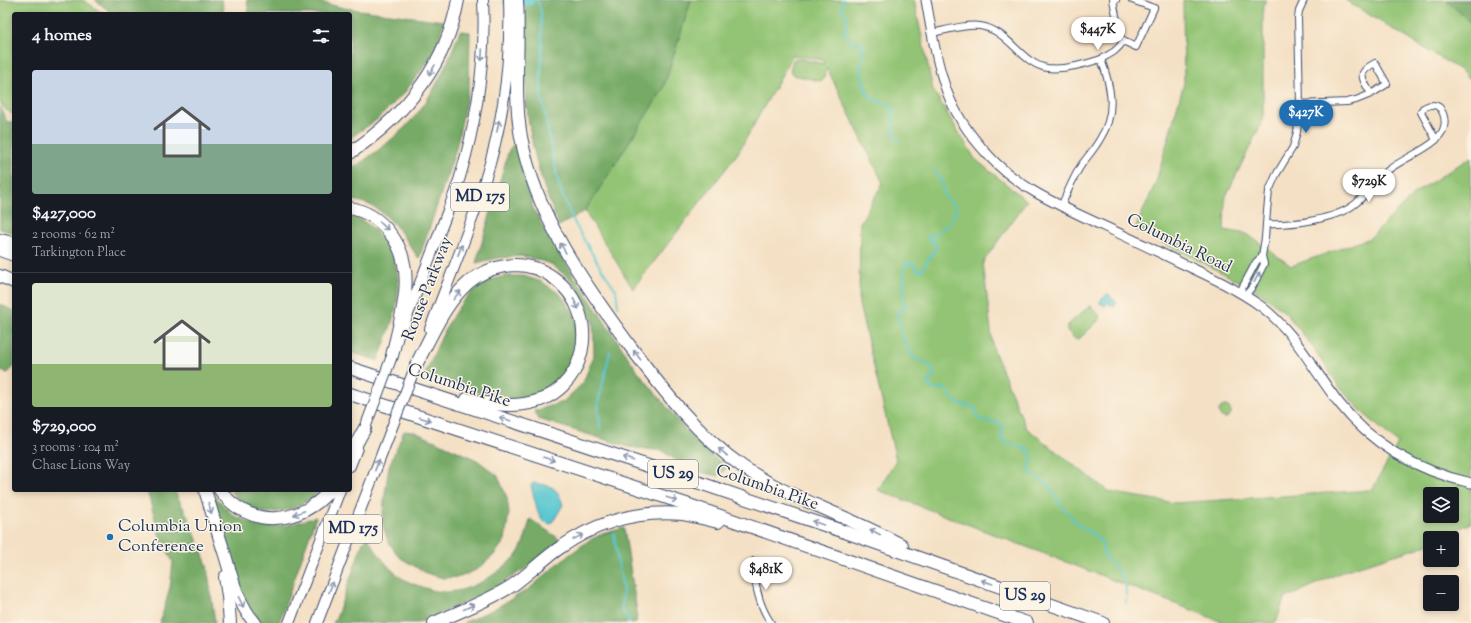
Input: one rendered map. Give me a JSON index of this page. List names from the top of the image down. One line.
{"streets":{"highway":["Columbia Pike","US 29"],"main road":["MD 175","Columbia Road","Rouse Parkway"]},"places":["Columbia Union Conference"],"page":{"heading":"4 homes","price":["$447K","$427K","$729K","$481K"],"list":[{"name":"$427,000","note":"2 rooms · 62 m² · Tarkington Place"},{"name":"$729,000","note":"3 rooms · 104 m² · Chase Lions Way"}],"map_buttons":["+","−"]}}
